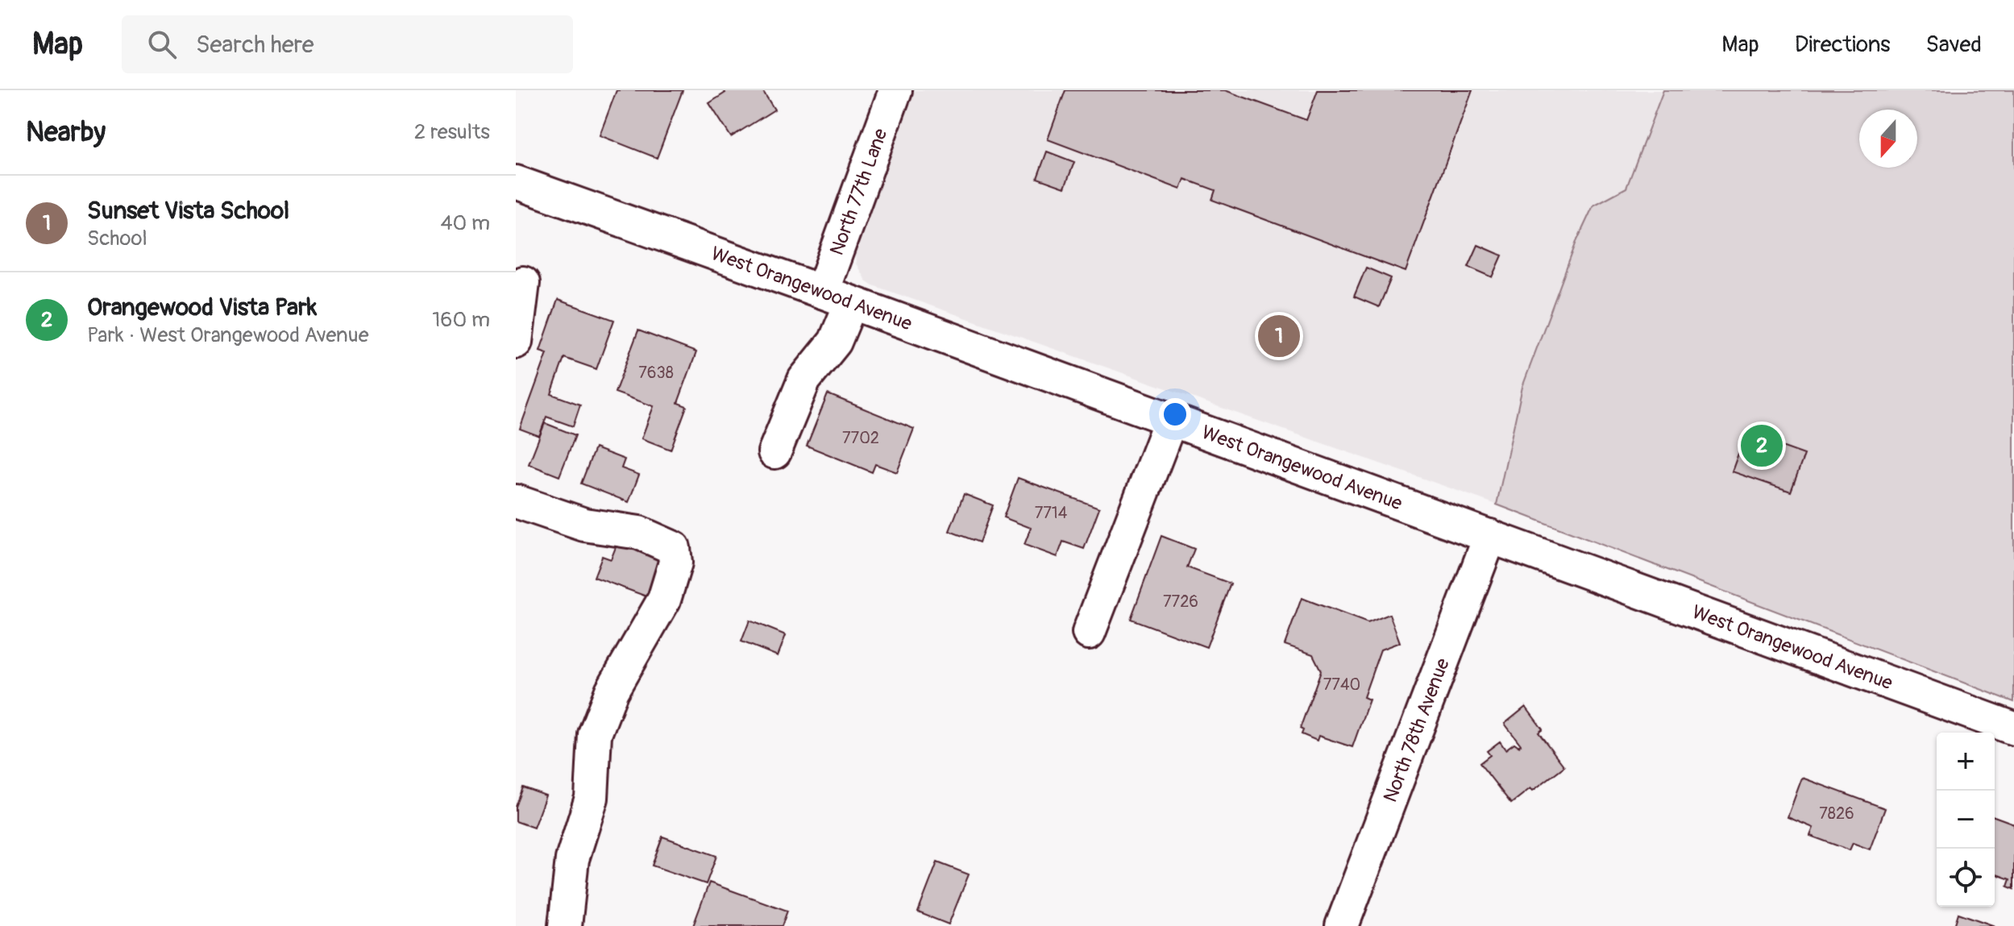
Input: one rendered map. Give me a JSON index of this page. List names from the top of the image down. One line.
{"streets":{"street":["North 77th Lane","West Orangewood Avenue","North 78th Avenue"]},"crossings":[["North 77th Lane","West Orangewood Avenue"],["West Orangewood Avenue","North 78th Avenue"]],"house_numbers":["7638","7702","7714","7726","7740","7826"],"north":"bottom","page":{"header":"Map","search":"Search here","nav":["Map","Directions","Saved"],"heading":["Nearby","2 results"],"list":[{"mark":"1","name":"Sunset Vista School","note":"School","value":"40 m"},{"mark":"2","name":"Orangewood Vista Park","note":"Park · West Orangewood Avenue","value":"160 m"}],"pins":["1","2"],"map_buttons":["+","−"]}}
